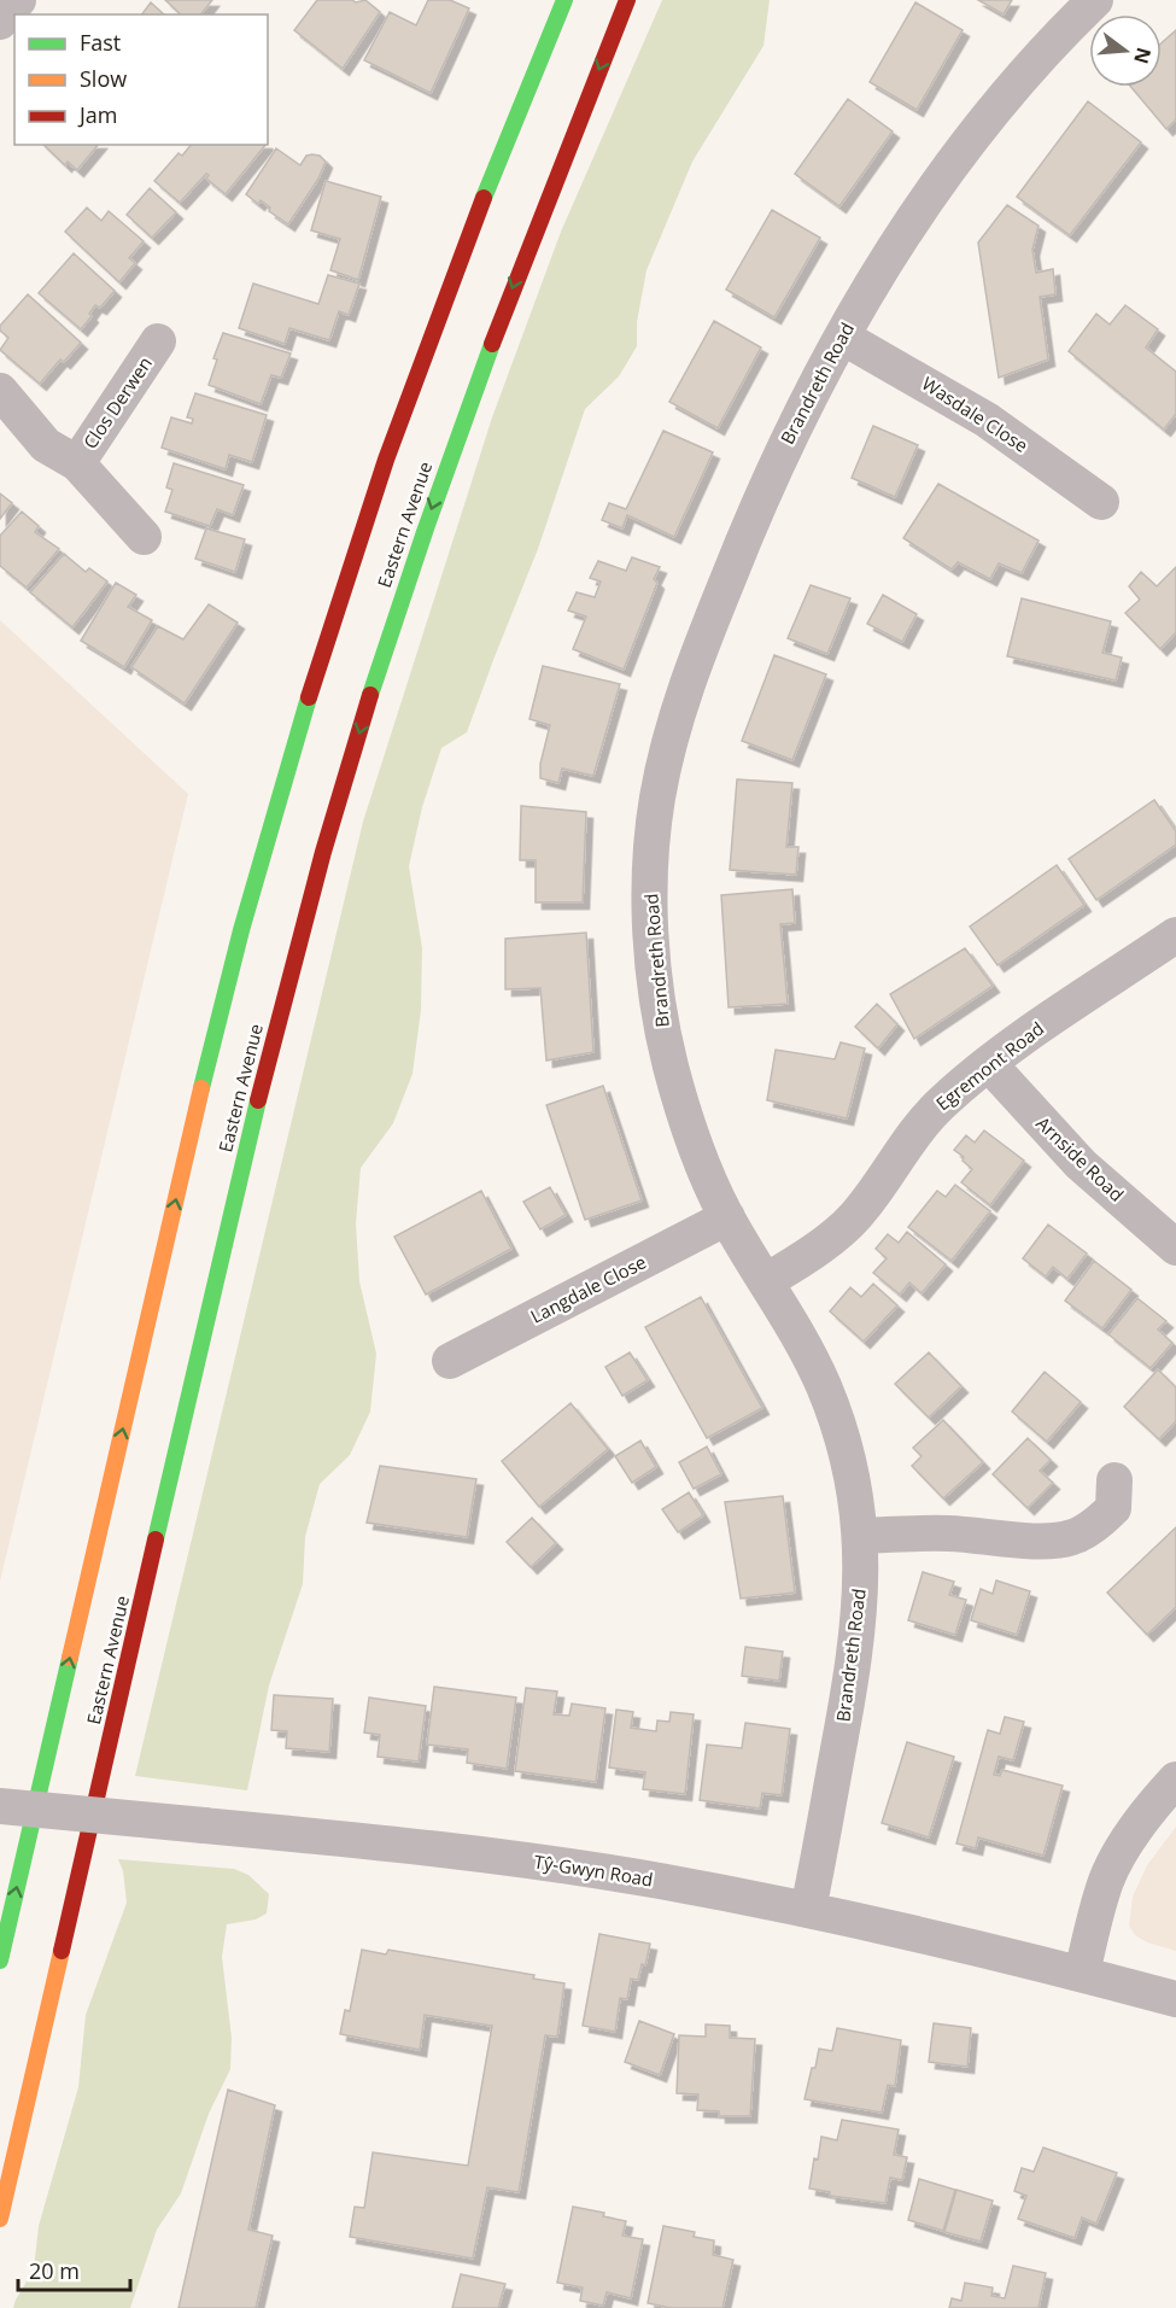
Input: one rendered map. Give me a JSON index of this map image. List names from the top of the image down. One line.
{"streets":{"highway":["Eastern Avenue"],"street":["Brandreth Road","Clos Derwen","Wasdale Close","Egremont Road","Arnside Road","Langdale Close","Tŷ-Gwyn Road"]},"crossings":[["Brandreth Road","Wasdale Close"],["Brandreth Road","Egremont Road"],["Brandreth Road","Langdale Close"],["Brandreth Road","Tŷ-Gwyn Road"],["Egremont Road","Arnside Road"]],"legend":["Fast","Slow","Jam"],"scale_bar":"20 m","north":"right"}
